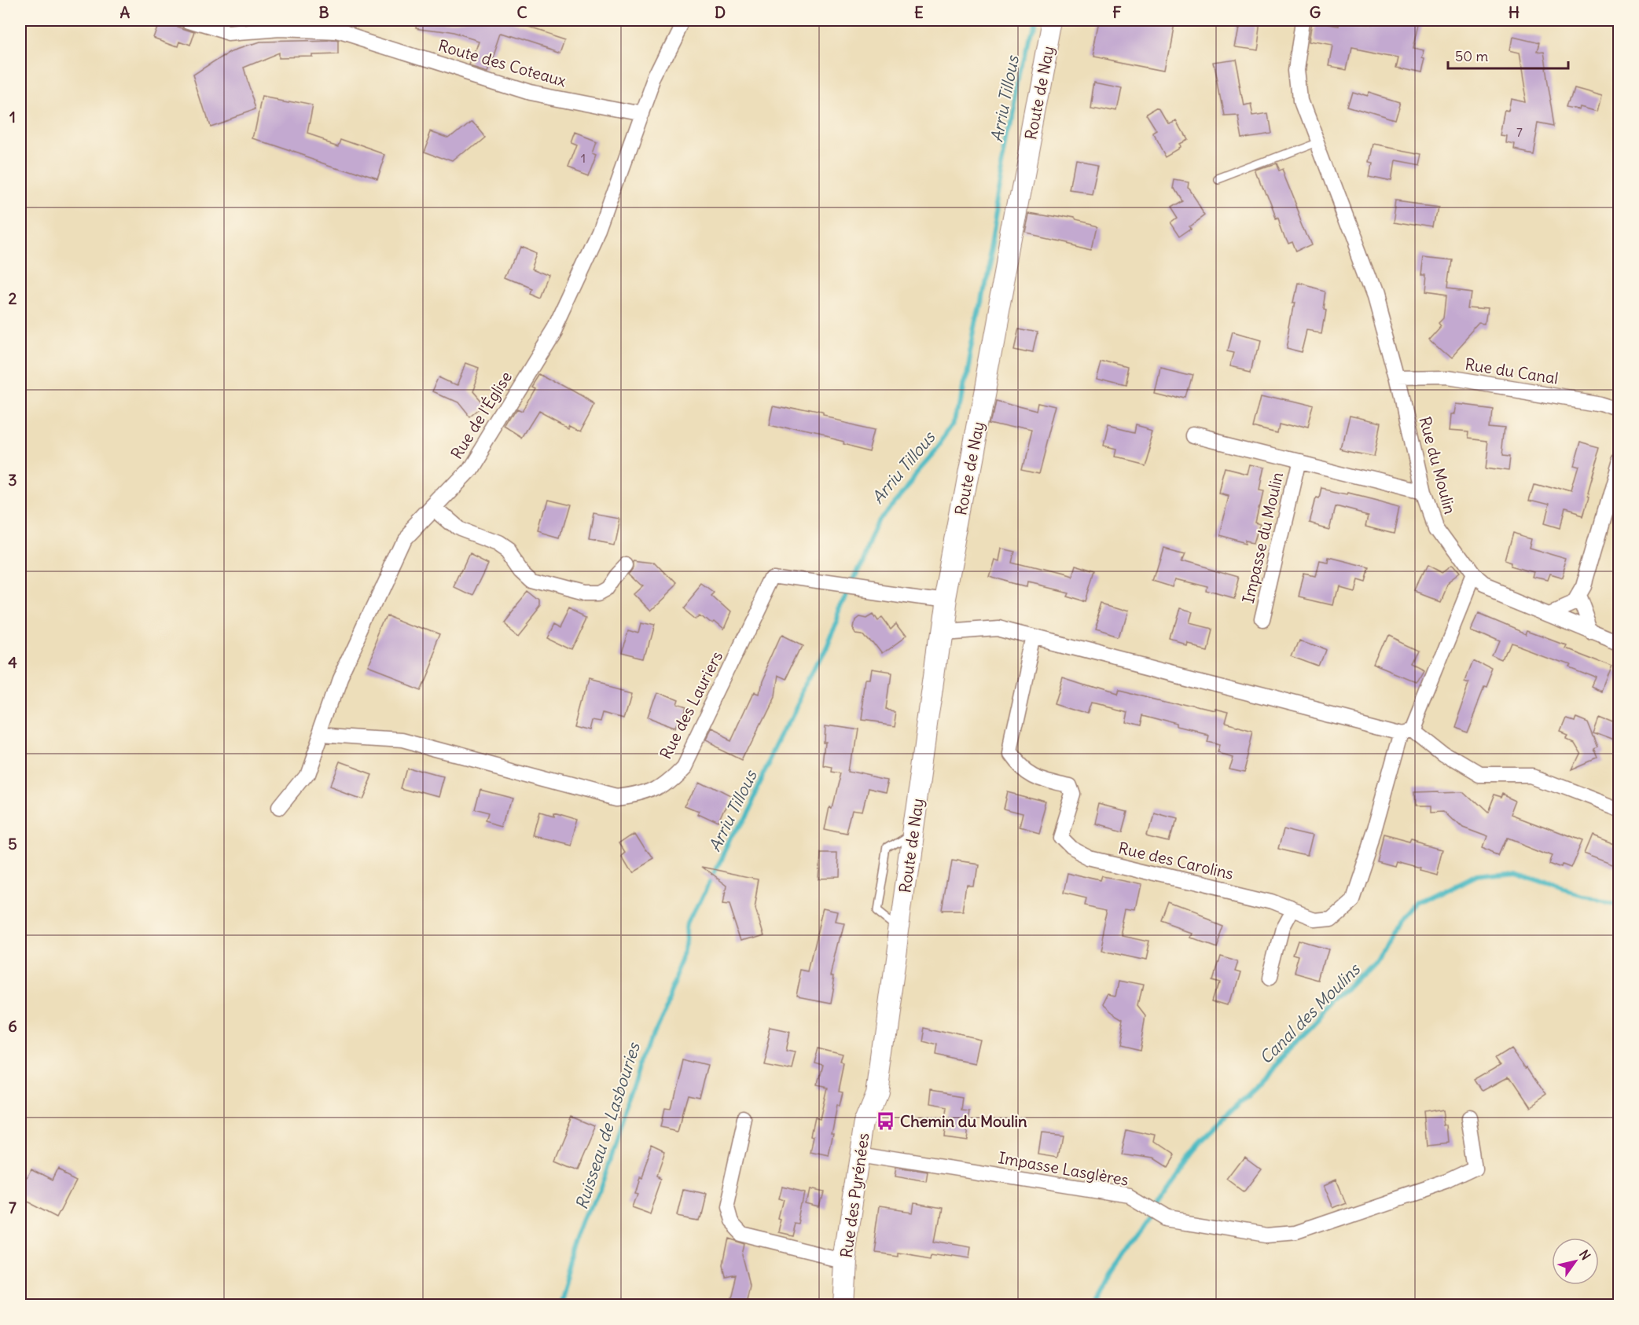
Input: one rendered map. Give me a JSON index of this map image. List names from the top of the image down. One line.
{"streets":{"main road":["Route de Nay","Rue des Pyrénées"],"street":["Route des Coteaux","Rue du Canal","Rue de l'Église","Rue du Moulin","Impasse du Moulin","Rue des Lauriers","Rue des Carolins","Impasse Lasglères"]},"crossings":[["Route des Coteaux","Rue de l'Église"],["Route de Nay","Rue des Lauriers"],["Route de Nay","Rue des Pyrénées"],["Rue du Canal","Rue du Moulin"],["Rue de l'Église","Rue des Lauriers"],["Rue du Moulin","Impasse du Moulin"],["Impasse Lasglères","Rue des Pyrénées"]],"water":["Arriu Tillous","Canal des Moulins","Ruisseau de Lasbouries"],"places":{"bus stop":["Chemin du Moulin"]},"house_numbers":["7","1"],"scale_bar":"50 m","north":"top right","grid":{"columns":["A","B","C","D","E","F","G","H"],"rows":["1","2","3","4","5","6","7"]}}
